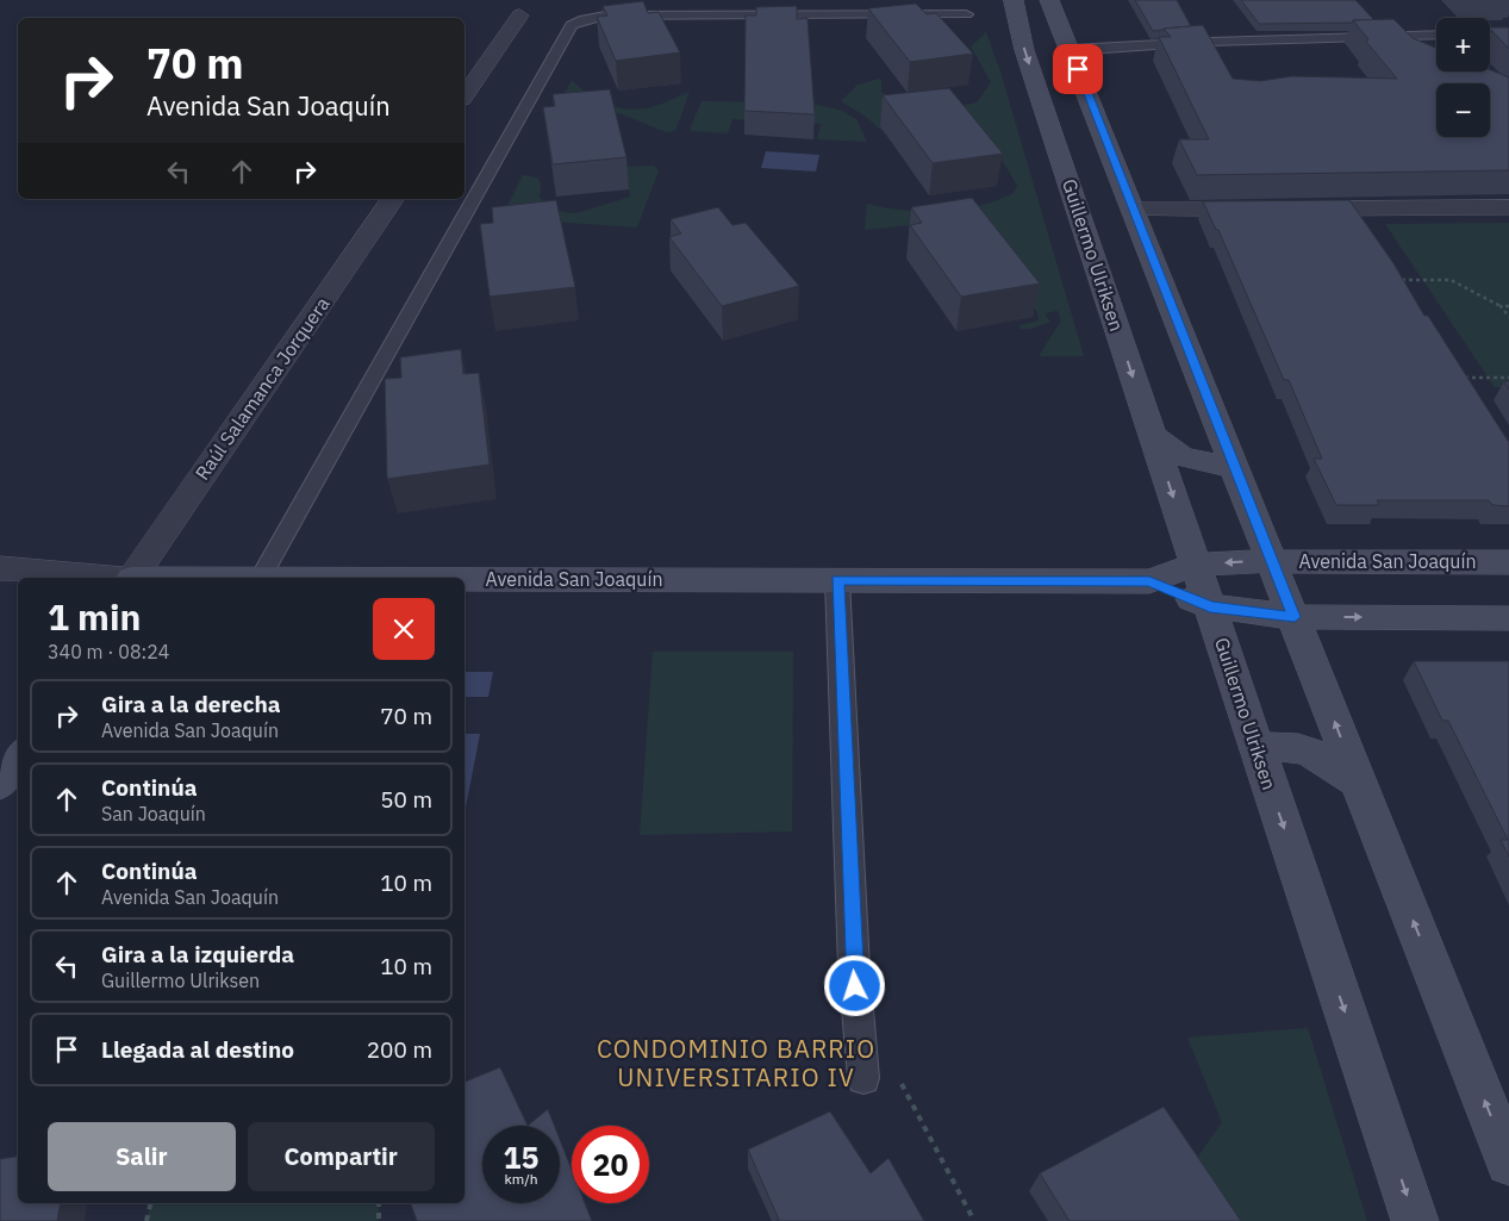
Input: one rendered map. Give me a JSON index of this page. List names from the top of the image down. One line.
{"streets":{"main road":["Guillermo Ulriksen","Avenida San Joaquín"],"street":["Raúl Salamanca Jorquera"]},"crossings":[["Guillermo Ulriksen","Avenida San Joaquín"]],"districts":["CONDOMINIO BARRIO UNIVERSITARIO IV"],"page":{"map_buttons":["+","−"],"turn":["70 m","Avenida San Joaquín"],"heading":["1 min","340 m · 08:24"],"list":[{"name":"Gira a la derecha","note":"Avenida San Joaquín","value":"70 m"},{"name":"Continúa","note":"San Joaquín","value":"50 m"},{"name":"Continúa","note":"Avenida San Joaquín","value":"10 m"},{"name":"Gira a la izquierda","note":"Guillermo Ulriksen","value":"10 m"},{"name":"Llegada al destino","value":"200 m"}],"buttons":["Salir","Compartir"],"speed":"15 km/h","limit":"20"}}
